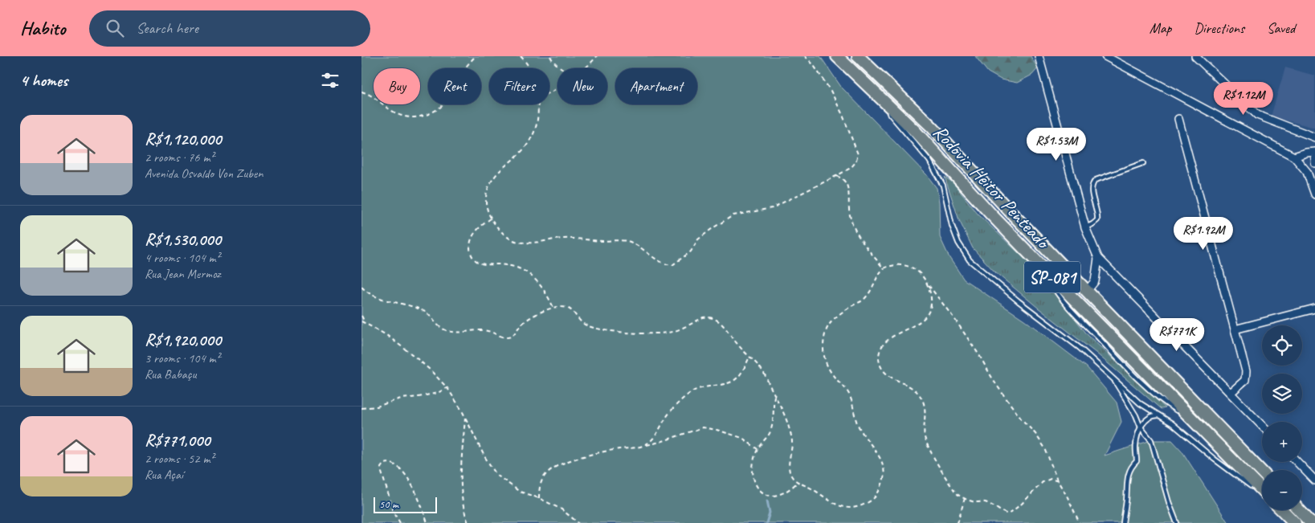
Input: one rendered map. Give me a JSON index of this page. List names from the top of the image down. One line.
{"streets":{"main road":["Rodovia Heitor Penteado","SP-081"]},"scale_bar":"50 m","page":{"header":"Habito","search":"Search here","nav":["Map","Directions","Saved"],"heading":"4 homes","chip":["Buy","Rent","Filters","New","Apartment"],"price":["R$1.12M","R$1.53M","R$1.92M","R$771K"],"list":[{"name":"R$1,120,000","note":"2 rooms · 76 m² · Avenida Osvaldo Von Zuben"},{"name":"R$1,530,000","note":"4 rooms · 104 m² · Rua Jean Mermoz"},{"name":"R$1,920,000","note":"3 rooms · 104 m² · Rua Babaçu"},{"name":"R$771,000","note":"2 rooms · 52 m² · Rua Açaí"}],"map_buttons":["+","−"],"scale":"50 m"}}
